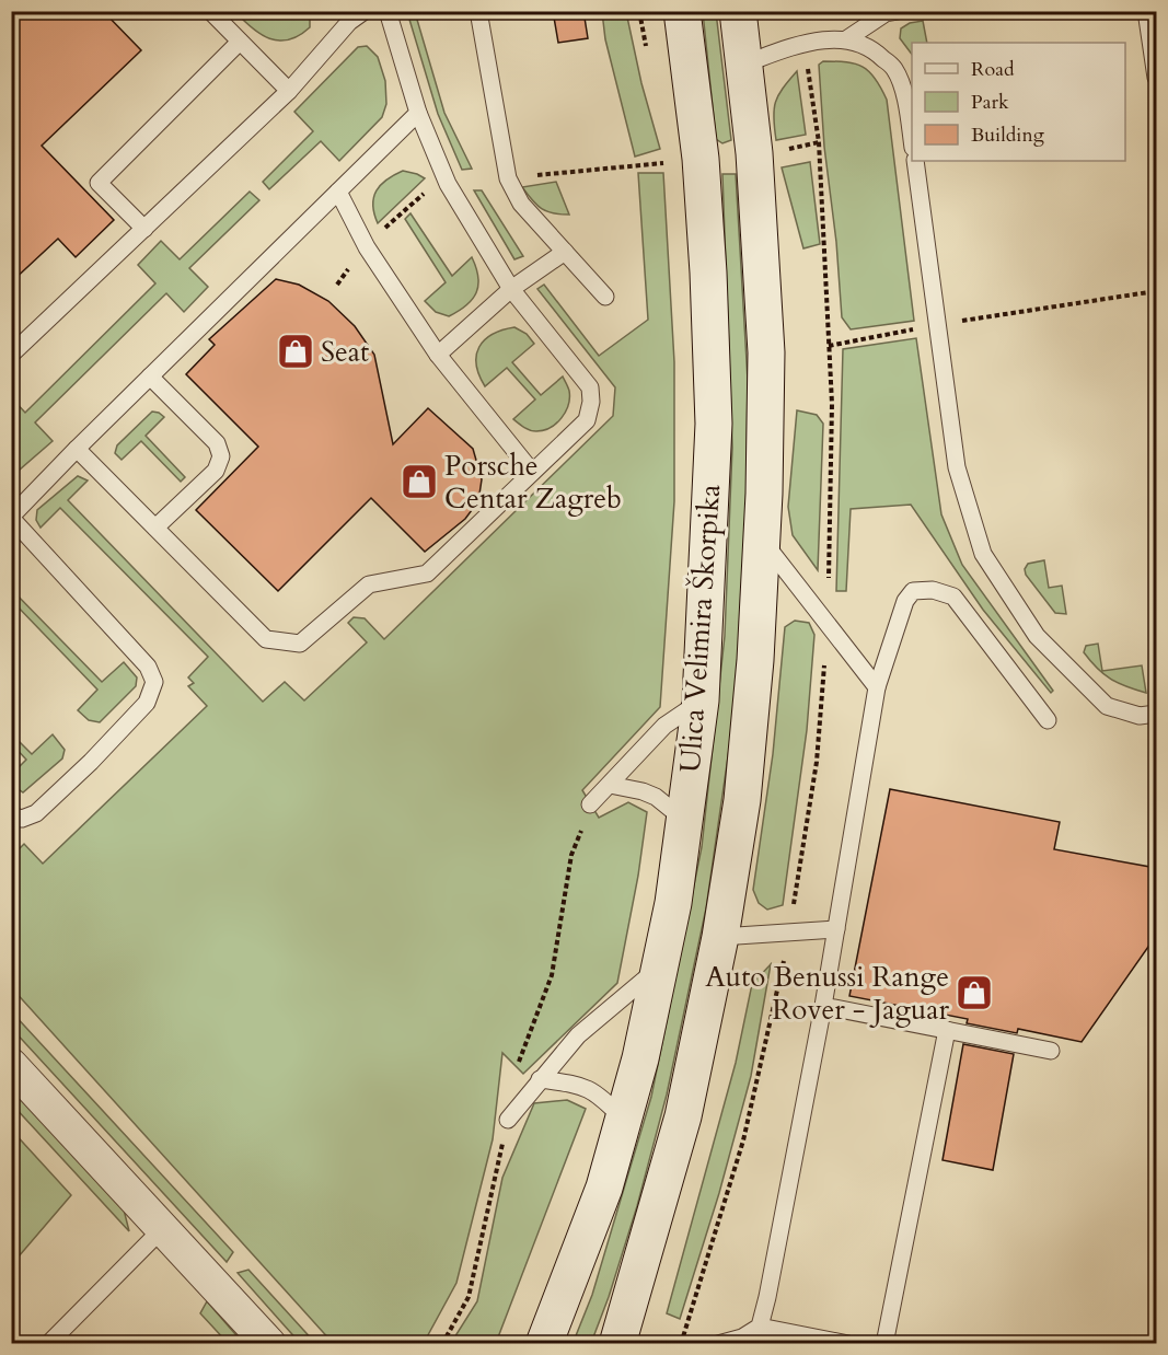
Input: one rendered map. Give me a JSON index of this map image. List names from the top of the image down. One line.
{"streets":{"main road":["Ulica Velimira Škorpika"]},"places":{"shop":["Seat","Porsche Centar Zagreb","Auto Benussi Range Rover - Jaguar"]},"legend":["Road","Park","Building"]}
